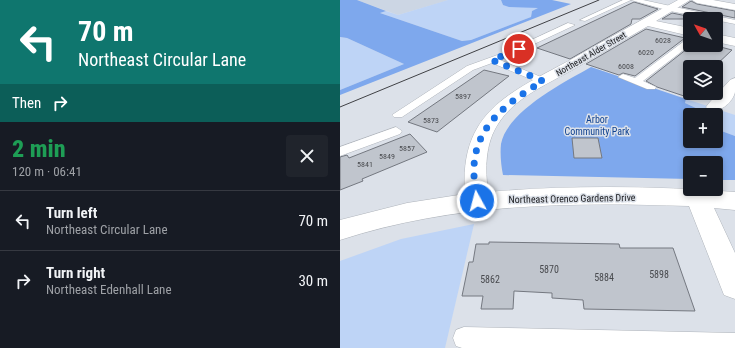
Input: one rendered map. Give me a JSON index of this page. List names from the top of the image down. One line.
{"streets":{"street":["Northeast Alder Street","Northeast Orenco Gardens Drive"]},"crossings":[["Northeast Alder Street","Northeast Orenco Gardens Drive"]],"parks":["Arbor Community Park"],"house_numbers":["6028","6020","6008","5897","5873","5857","5849","5841","5870","5898","5884","5862"],"north":"top left","page":{"turn":["70 m","Northeast Circular Lane"],"map_buttons":["+","−"],"then":"Then","heading":["2 min","120 m · 06:41"],"list":[{"name":"Turn left","note":"Northeast Circular Lane","value":"70 m"},{"name":"Turn right","note":"Northeast Edenhall Lane","value":"30 m"}]}}
